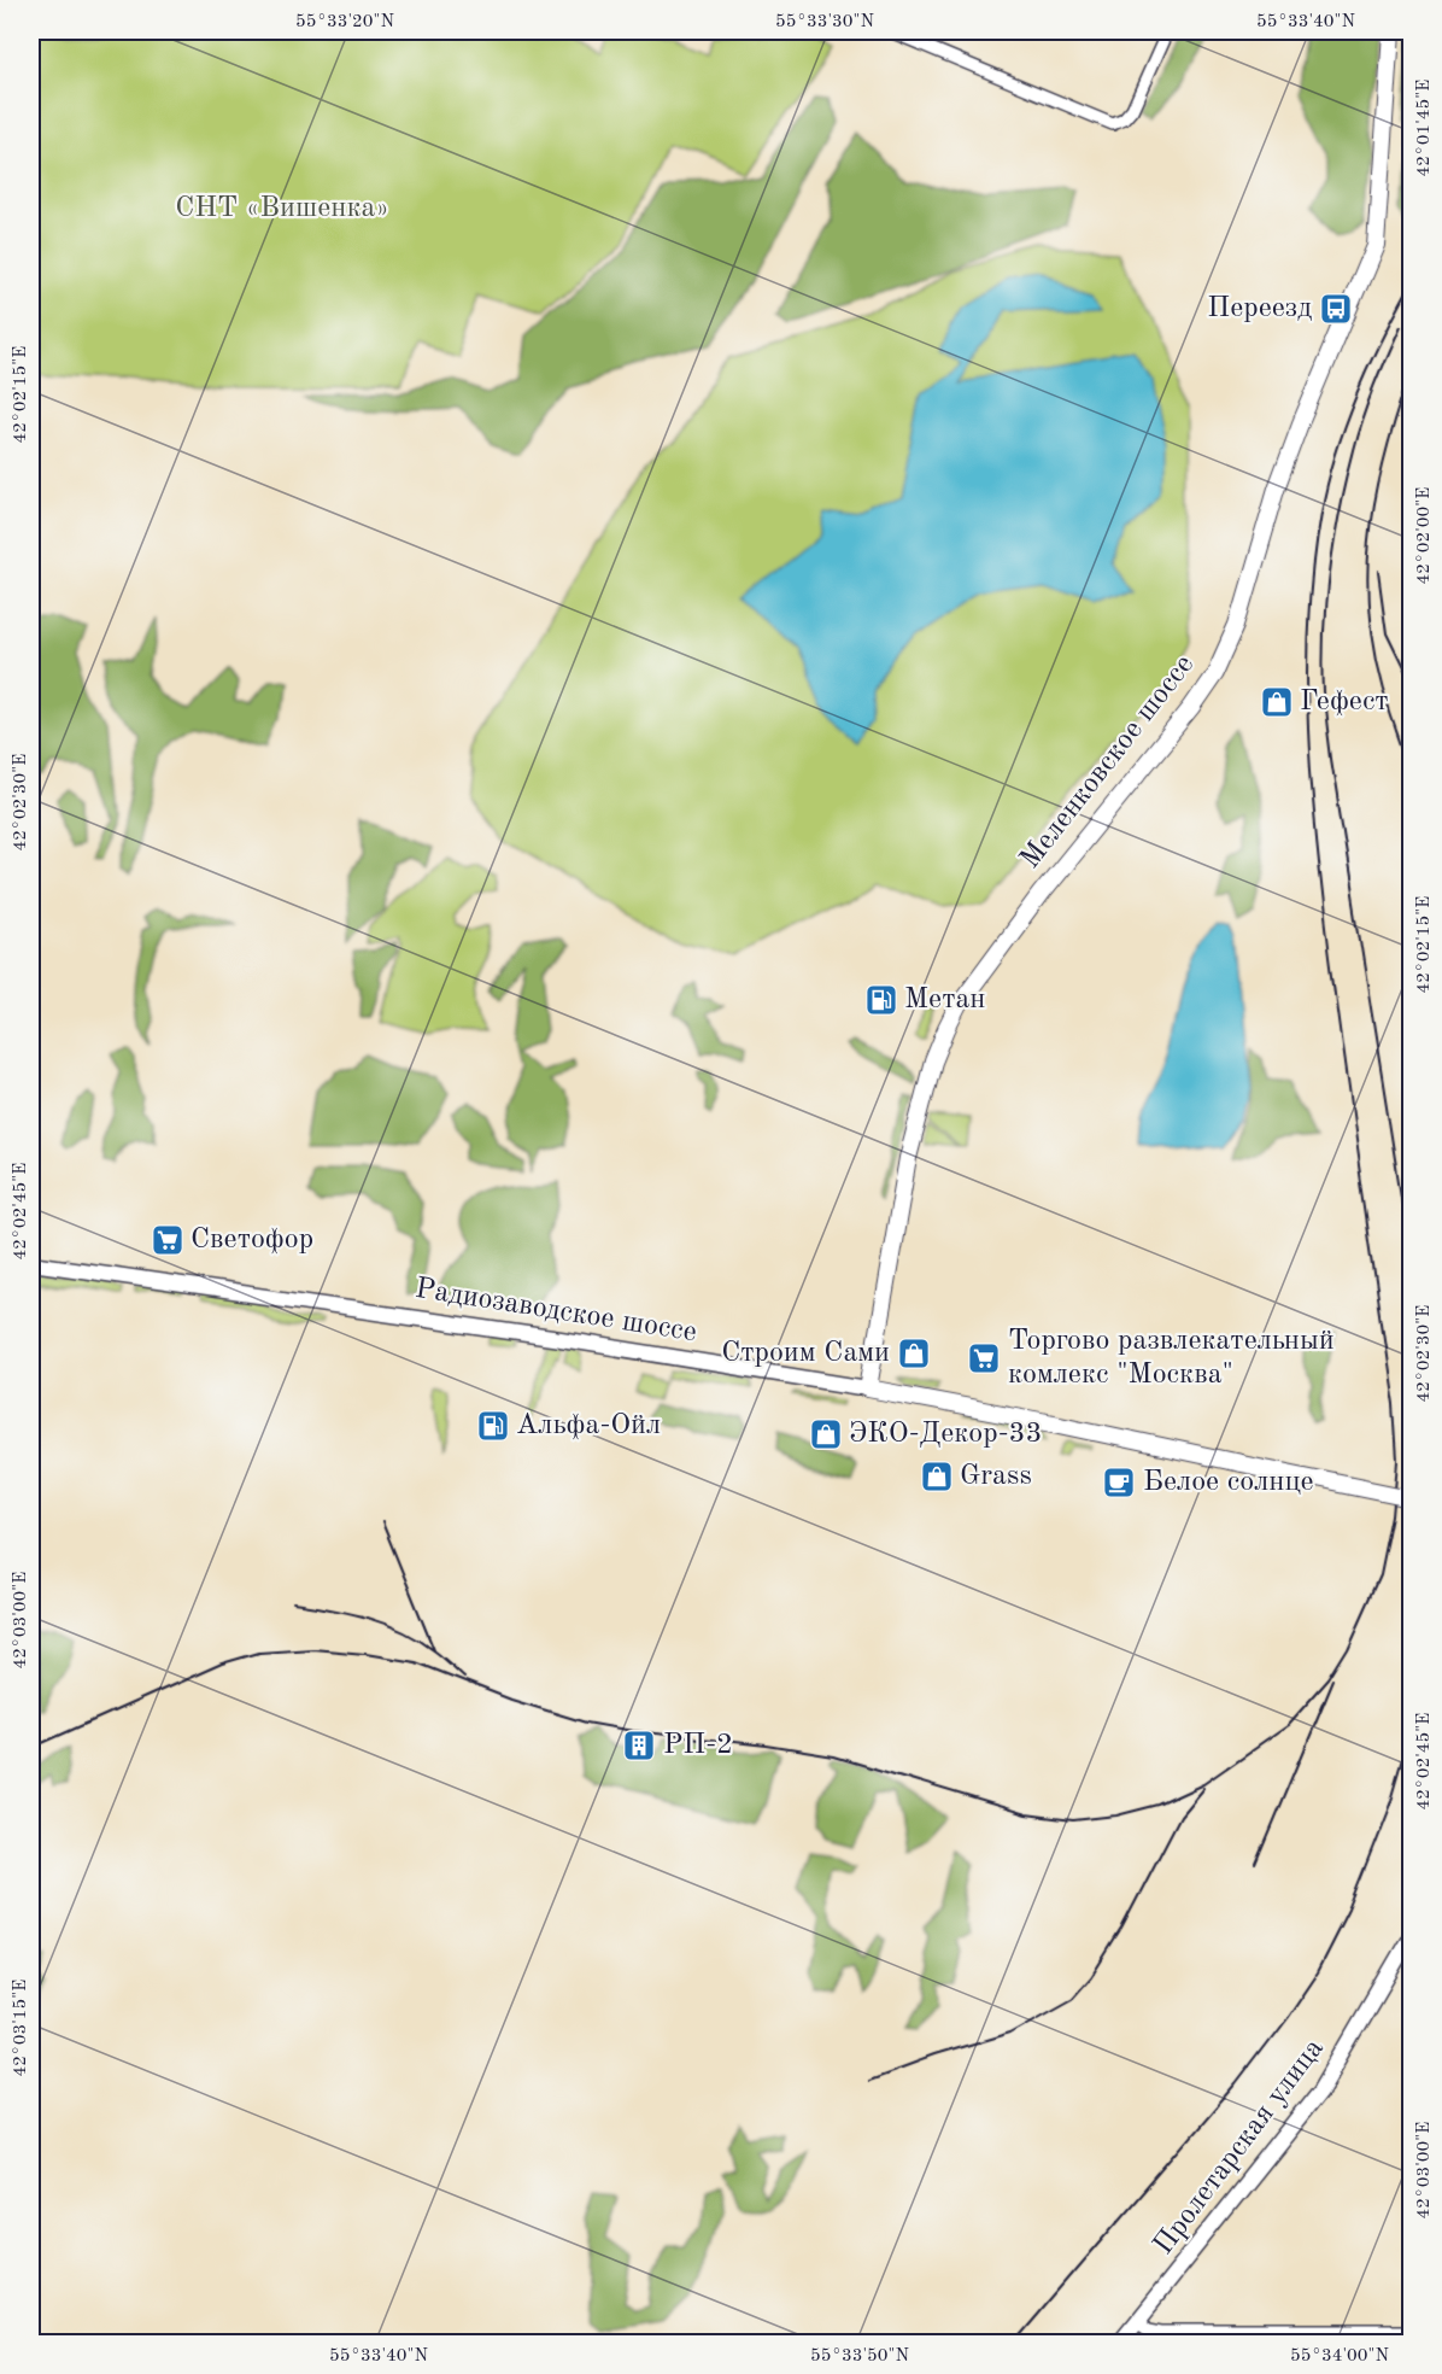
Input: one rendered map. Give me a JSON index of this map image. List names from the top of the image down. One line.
{"streets":{"main road":["Меленковское шоссе","Радиозаводское шоссе"],"street":["Пролетарская улица"]},"crossings":[["Меленковское шоссе","Радиозаводское шоссе"]],"parks":["СНТ «Вишенка»"],"places":{"bus stop":["Переезд"],"shop":["Гефест","Строим Сами","ЭКО-Декор-33","Grass"],"fuel station":["Метан","Альфа-Ойл"],"supermarket":["Светофор","Торгово развлекательный комлекс \"Москва\""],"cafe":["Белое солнце"],"building":["РП-2"]},"coordinates":["55°33'20\"N","55°33'30\"N","55°33'40\"N","42°01'45\"E","42°02'15\"E","42°02'00\"E","42°02'30\"E","42°02'45\"E","42°03'00\"E","42°03'15\"E","55°33'50\"N","55°34'00\"N"]}
